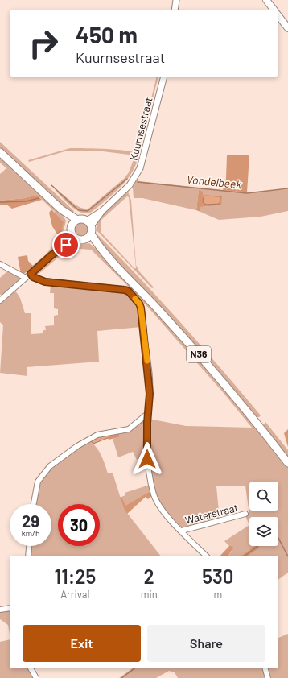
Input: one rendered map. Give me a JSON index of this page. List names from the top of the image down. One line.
{"streets":{"main road":["N36"],"street":["Kuurnsestraat","Waterstraat"]},"crossings":[["Kuurnsestraat","N36"]],"water":["Vondelbeek"],"page":{"turn":["450 m","Kuurnsestraat"],"speed":"29 km/h","limit":"30","eta":["11:25","Arrival","2","min","530","m"],"buttons":["Exit","Share"]}}
